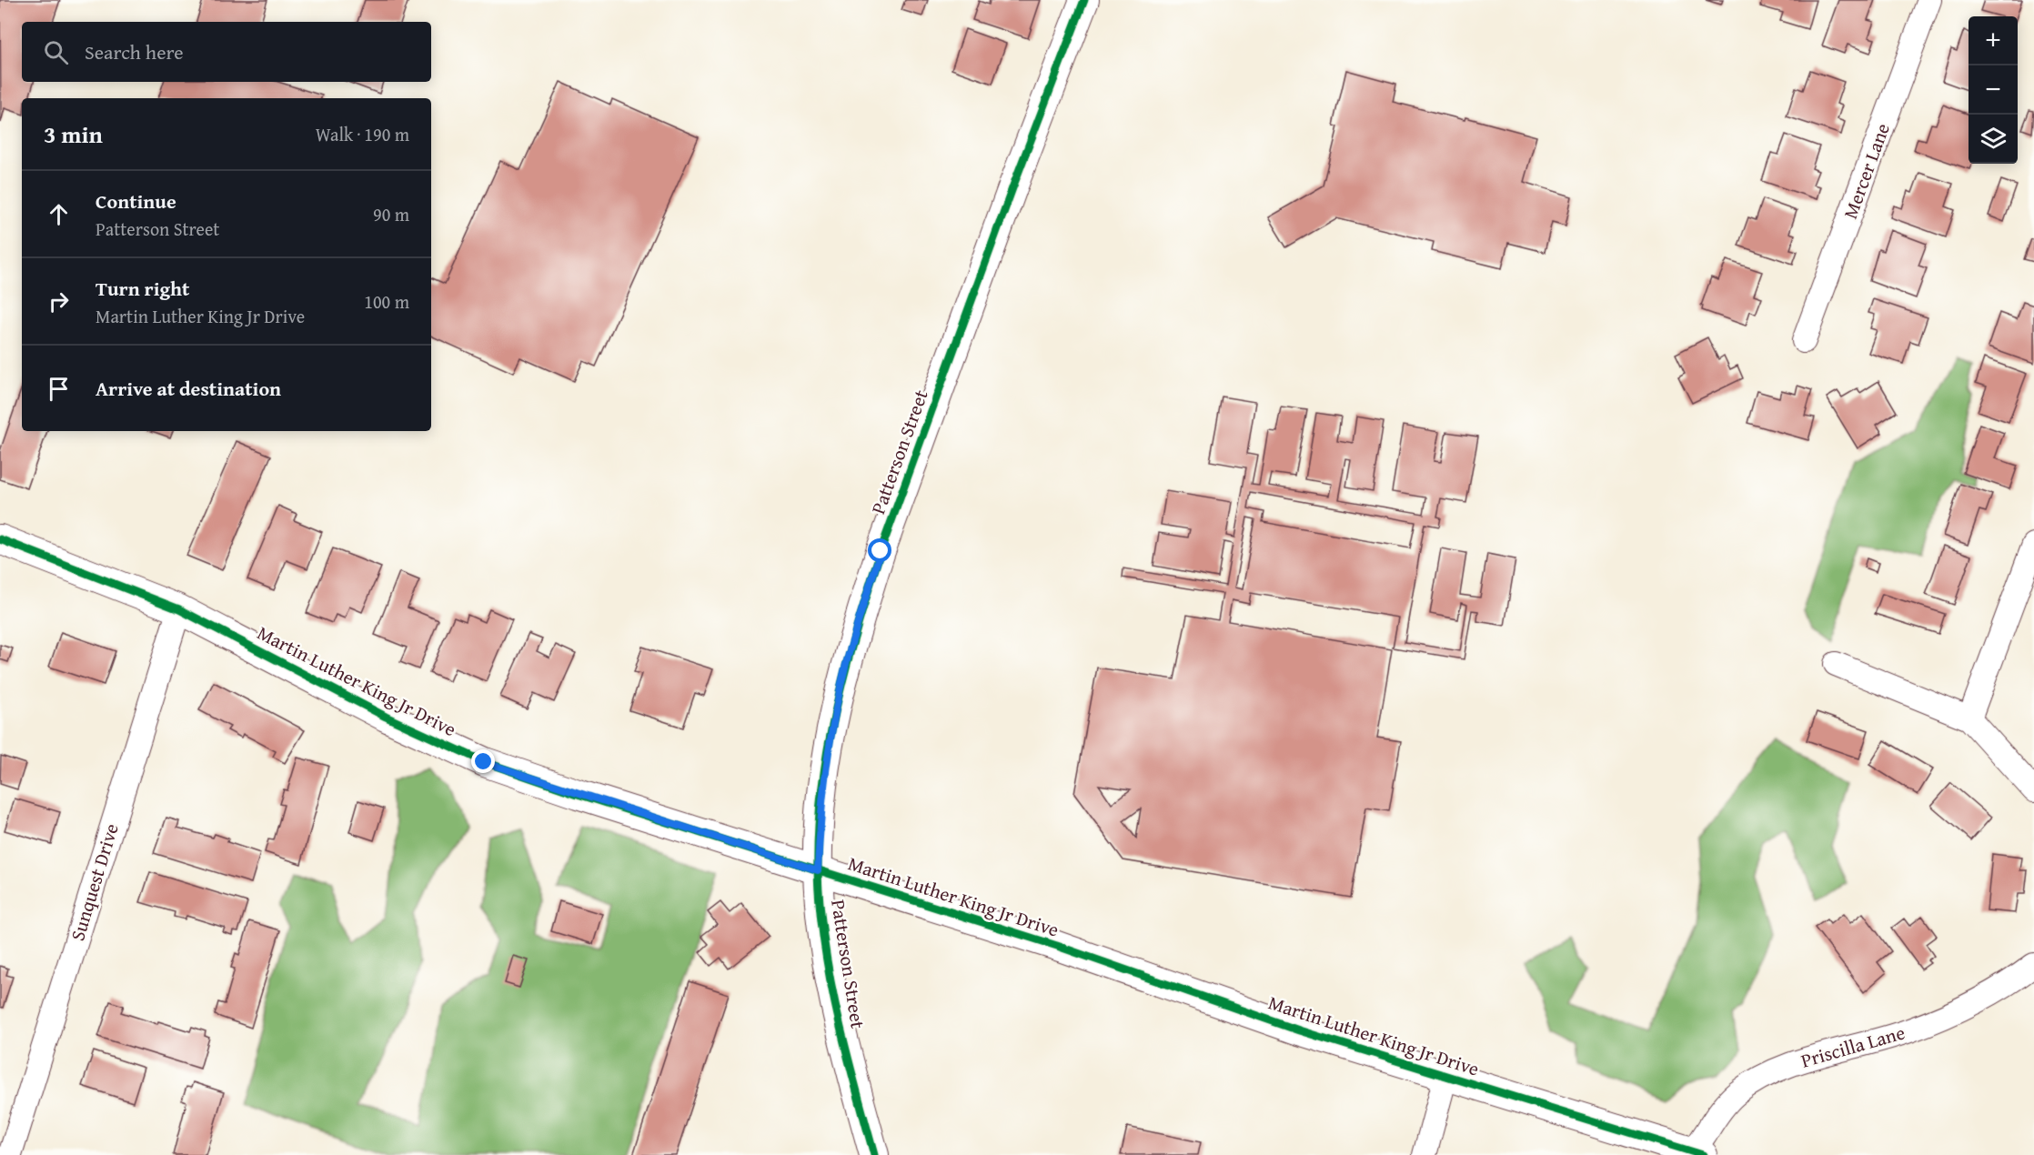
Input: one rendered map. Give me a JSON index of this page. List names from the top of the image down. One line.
{"streets":{"street":["Mercer Lane","Patterson Street","Martin Luther King Jr Drive","Sunquest Drive","Priscilla Lane"]},"crossings":[["Patterson Street","Martin Luther King Jr Drive"],["Martin Luther King Jr Drive","Sunquest Drive"],["Martin Luther King Jr Drive","Priscilla Lane"]],"page":{"map_buttons":["+","−"],"search":"Search here","heading":["3 min","Walk · 190 m"],"list":[["Continue","Patterson Street","90 m"],["Turn right","Martin Luther King Jr Drive","100 m"],"Arrive at destination"]}}
